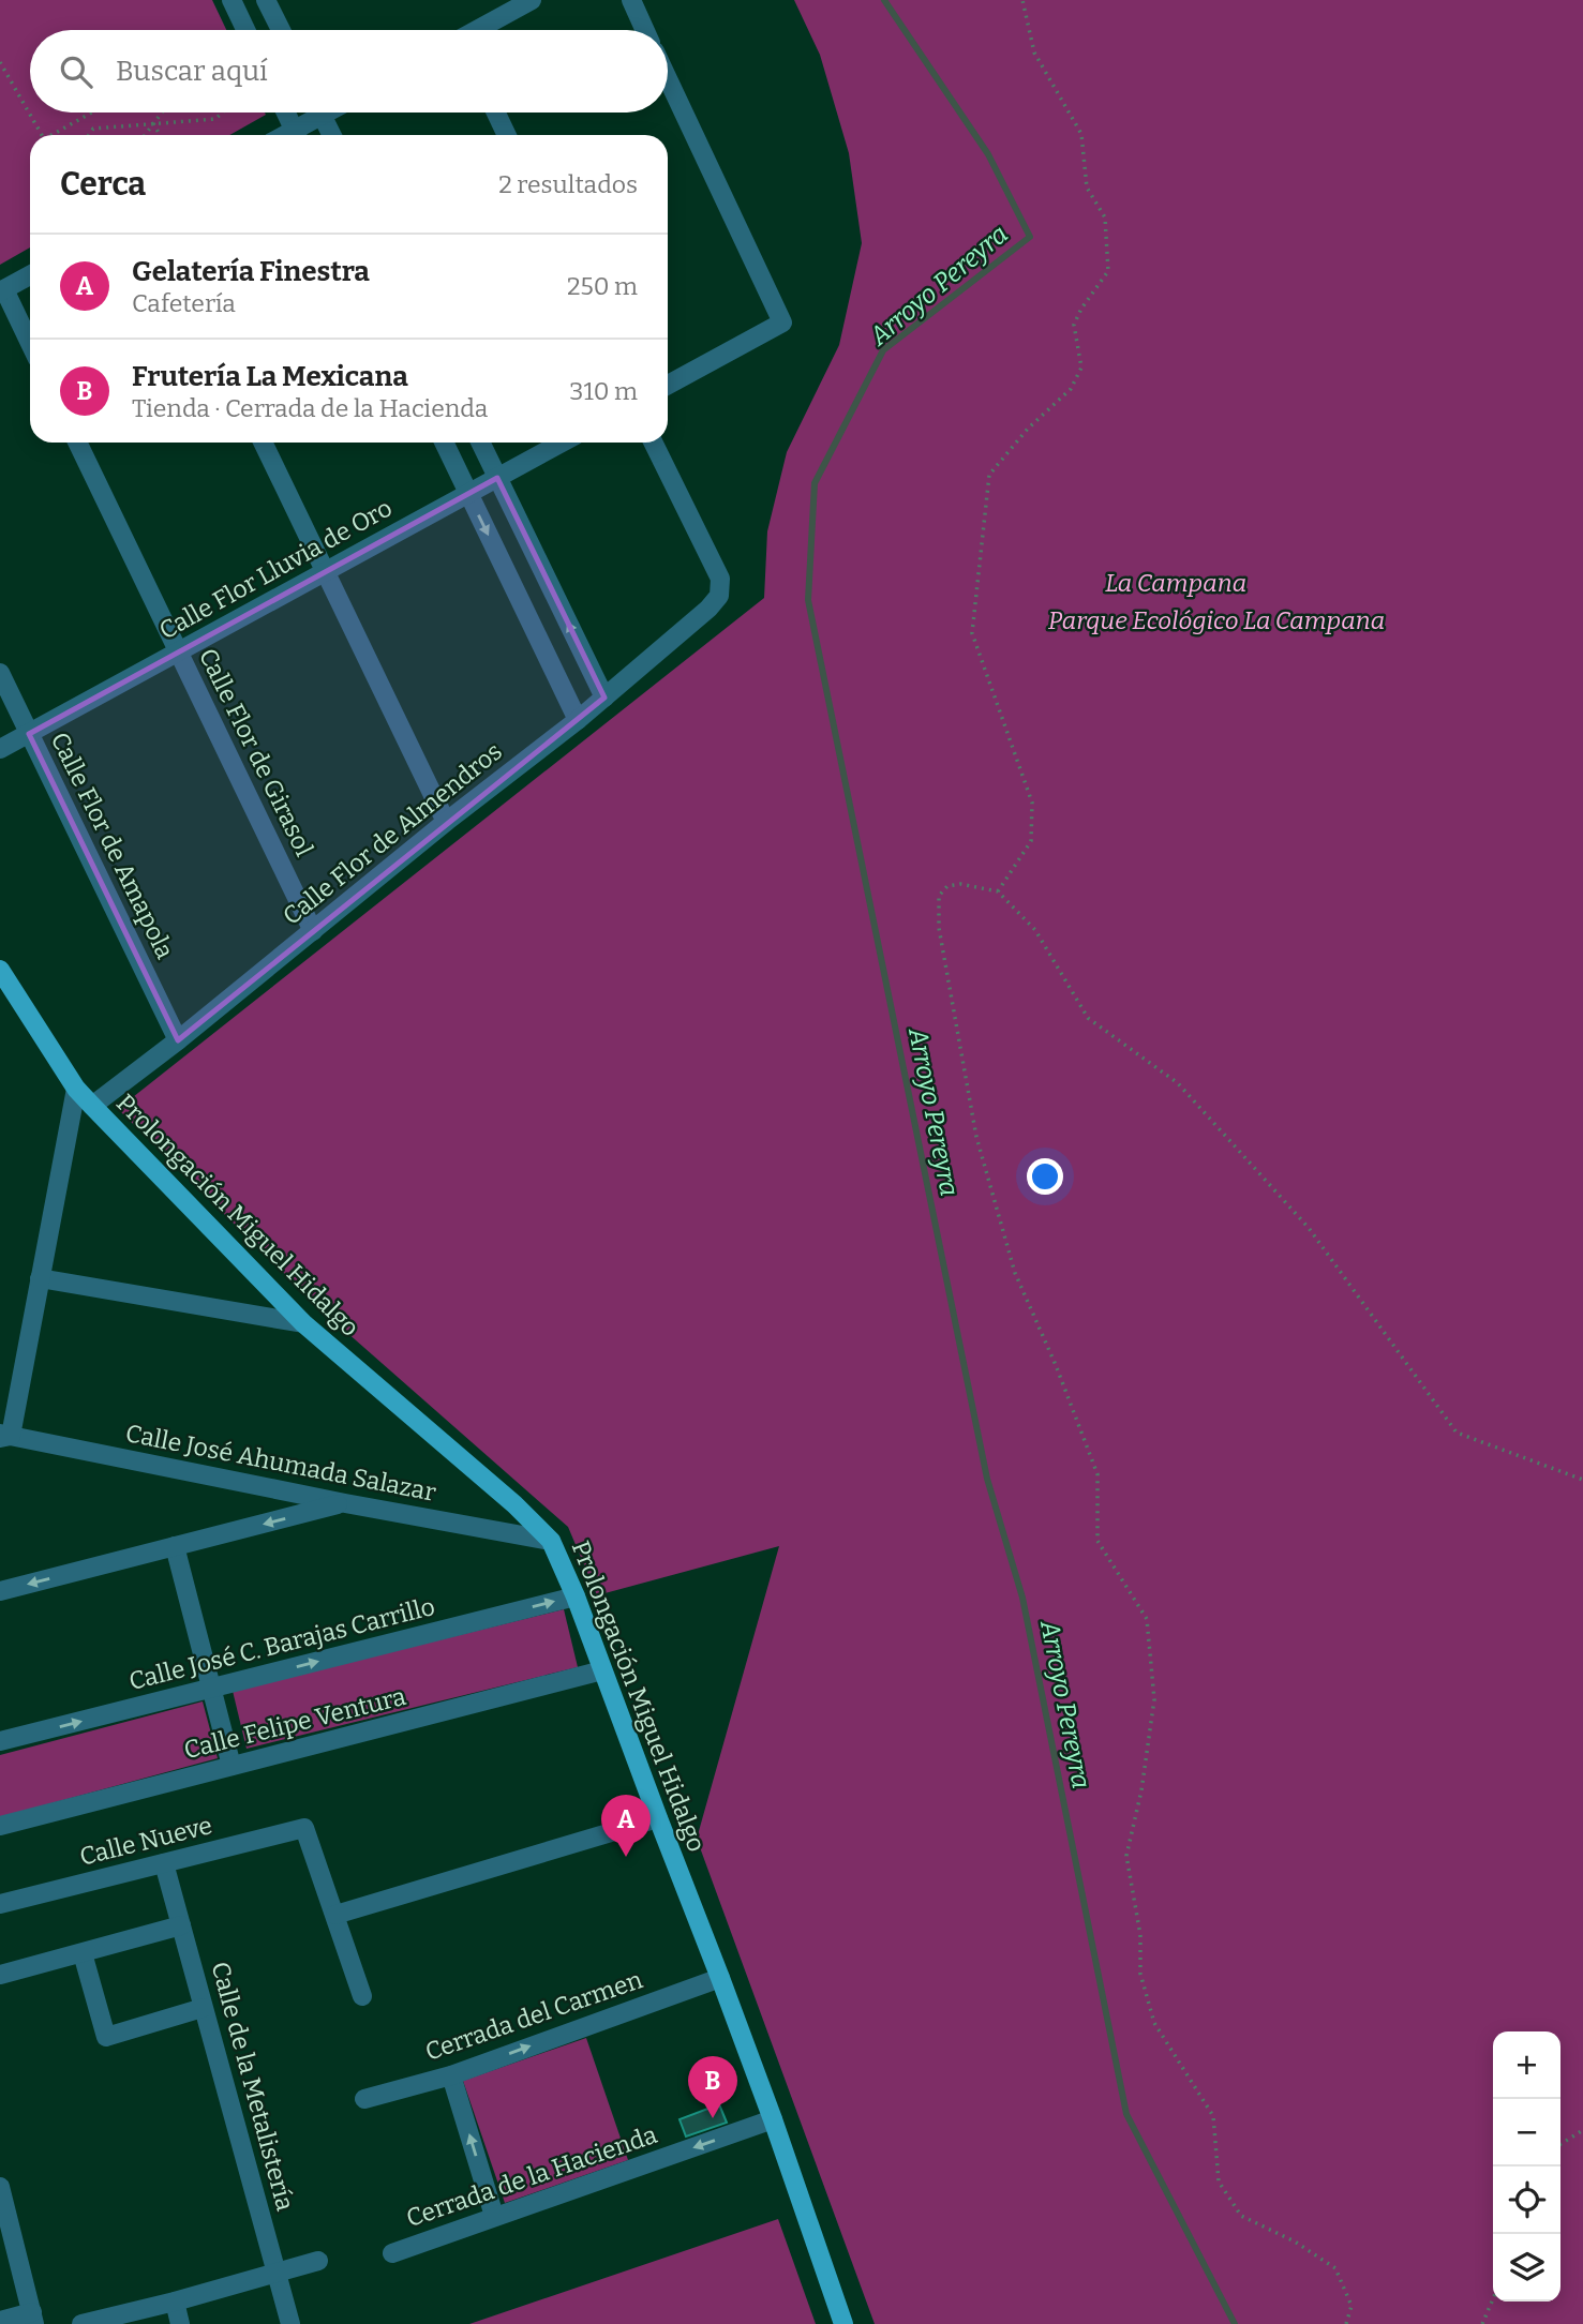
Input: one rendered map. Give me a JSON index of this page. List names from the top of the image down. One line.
{"streets":{"main road":["Prolongación Miguel Hidalgo"],"street":["Calle Flor Lluvia de Oro","Calle Flor de Girasol","Calle Flor de Almendros","Calle Flor de Amapola","Calle José Ahumada Salazar","Calle José C. Barajas Carrillo","Calle Felipe Ventura","Calle Nueve","Cerrada del Carmen","Calle de la Metalistería","Cerrada de la Hacienda"]},"crossings":[["Calle Flor Lluvia de Oro","Calle Flor de Girasol"],["Calle Flor Lluvia de Oro","Calle Flor de Amapola"],["Calle Flor de Girasol","Calle Flor de Almendros"],["Calle Flor de Almendros","Calle Flor de Amapola"],["Calle Flor de Almendros","Prolongación Miguel Hidalgo"],["Prolongación Miguel Hidalgo","Calle José Ahumada Salazar"],["Prolongación Miguel Hidalgo","Calle José C. Barajas Carrillo"],["Prolongación Miguel Hidalgo","Calle Felipe Ventura"],["Prolongación Miguel Hidalgo","Cerrada del Carmen"],["Prolongación Miguel Hidalgo","Cerrada de la Hacienda"],["Calle Nueve","Calle de la Metalistería"]],"one_way":["Cerrada del Carmen","Cerrada de la Hacienda"],"water":["Arroyo Pereyra"],"parks":["La Campana","Parque Ecológico La Campana"],"page":{"search":"Buscar aquí","heading":["Cerca","2 resultados"],"list":[{"mark":"A","name":"Gelatería Finestra","note":"Cafetería","value":"250 m"},{"mark":"B","name":"Frutería La Mexicana","note":"Tienda · Cerrada de la Hacienda","value":"310 m"}],"pins":["A","B"],"map_buttons":["+","−"]}}
